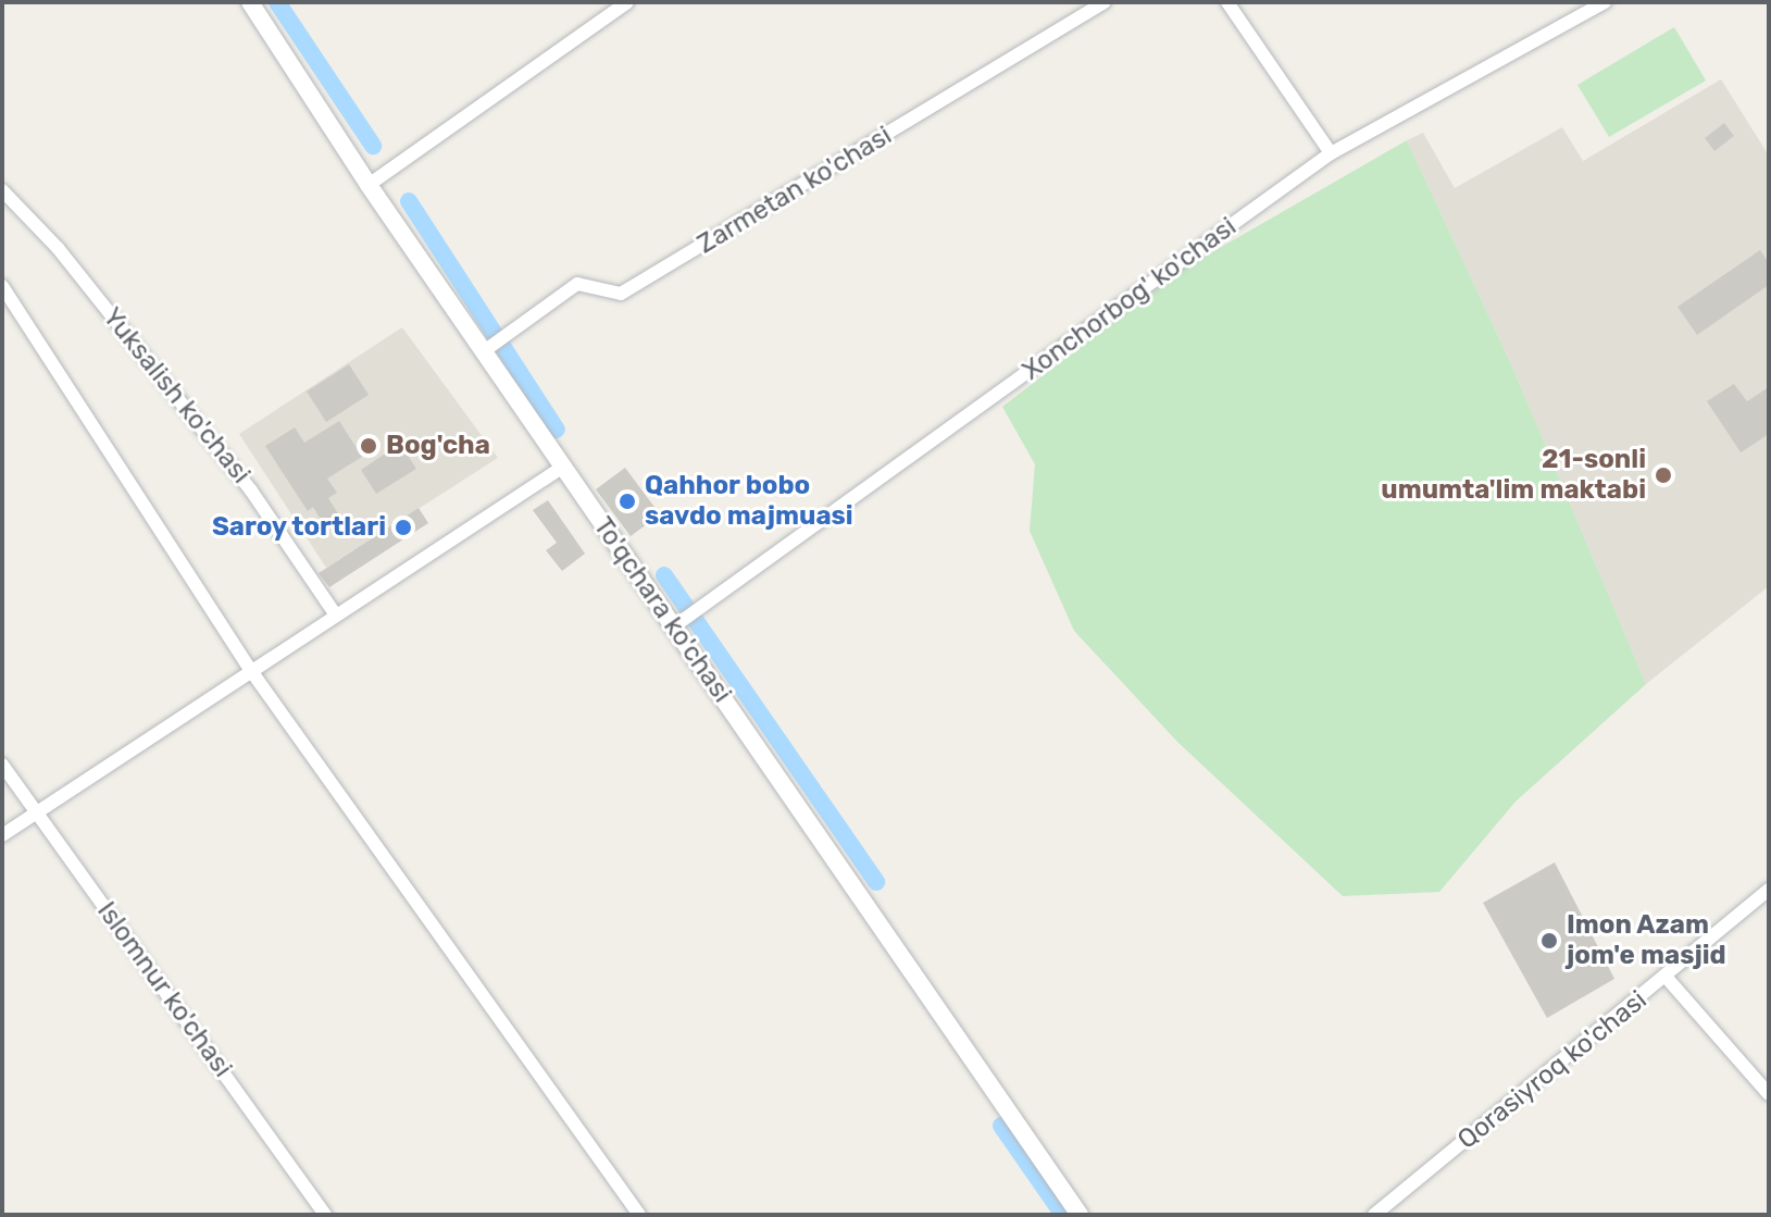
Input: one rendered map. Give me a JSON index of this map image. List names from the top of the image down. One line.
{"streets":{"street":["Zarmetan ko'chasi","Xonchorbog' ko'chasi","Yuksalish ko'chasi","To'qchara ko'chasi","Islomnur ko'chasi","Qorasiyroq ko'chasi"]},"crossings":[["Zarmetan ko'chasi","To'qchara ko'chasi"],["Xonchorbog' ko'chasi","To'qchara ko'chasi"]],"places":["Bog'cha","21-sonli umumta'lim maktabi","Qahhor bobo savdo majmuasi","Saroy tortlari","Imon Azam jom'e masjid"]}
